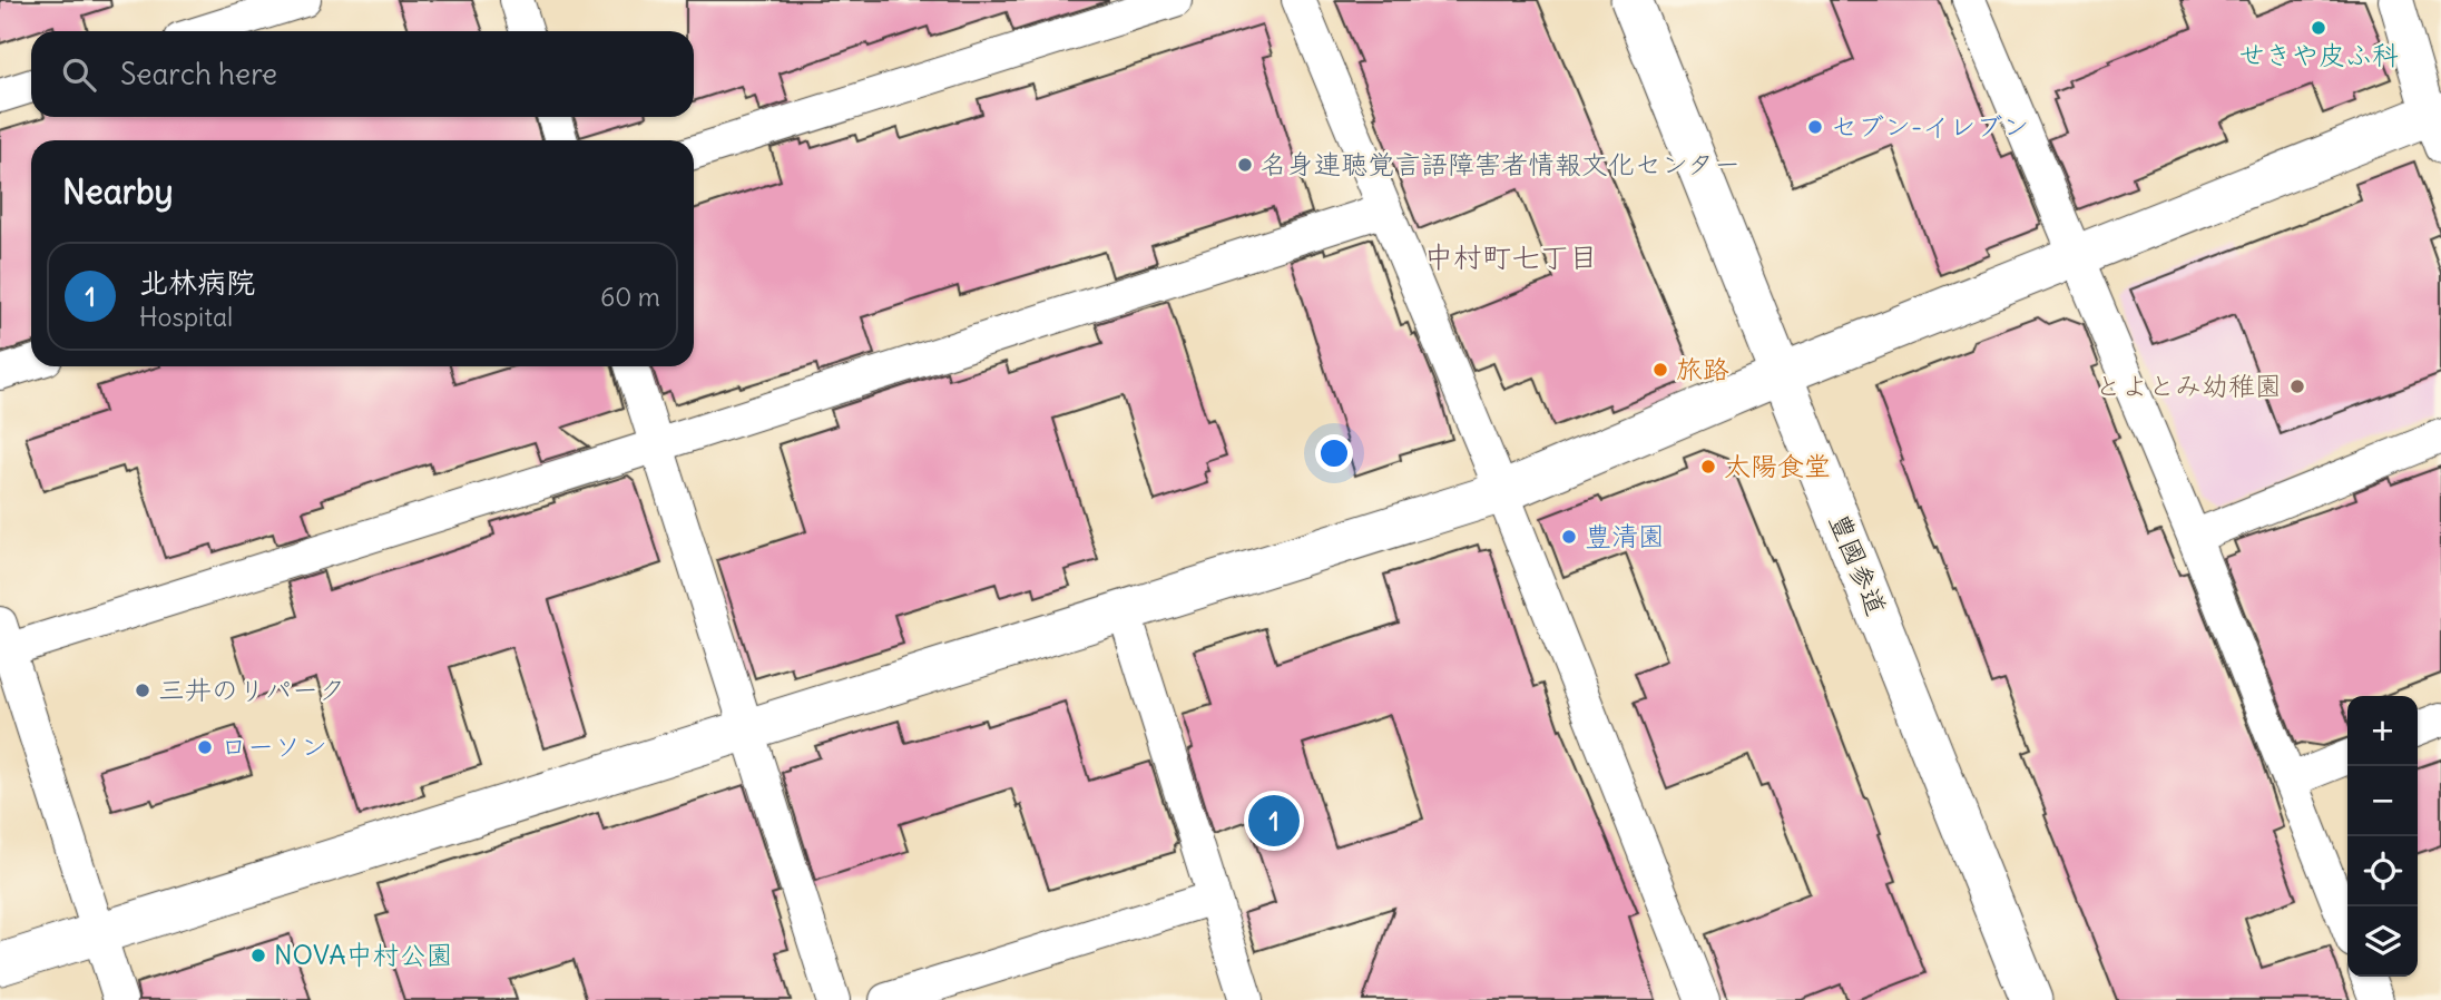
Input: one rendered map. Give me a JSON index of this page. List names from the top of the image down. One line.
{"streets":{"street":["豊國参道"]},"districts":["中村町七丁目"],"places":["せきや皮ふ科","セブン-イレブン","名身連聴覚言語障害者情報文化センター","旅路","とよとみ幼稚園","太陽食堂","豊清園","三井のリパーク","ローソン","NOVA中村公園"],"page":{"search":"Search here","heading":"Nearby","list":[{"mark":"1","name":"北林病院","note":"Hospital","value":"60 m"}],"map_buttons":["+","−"],"pins":"1"}}
